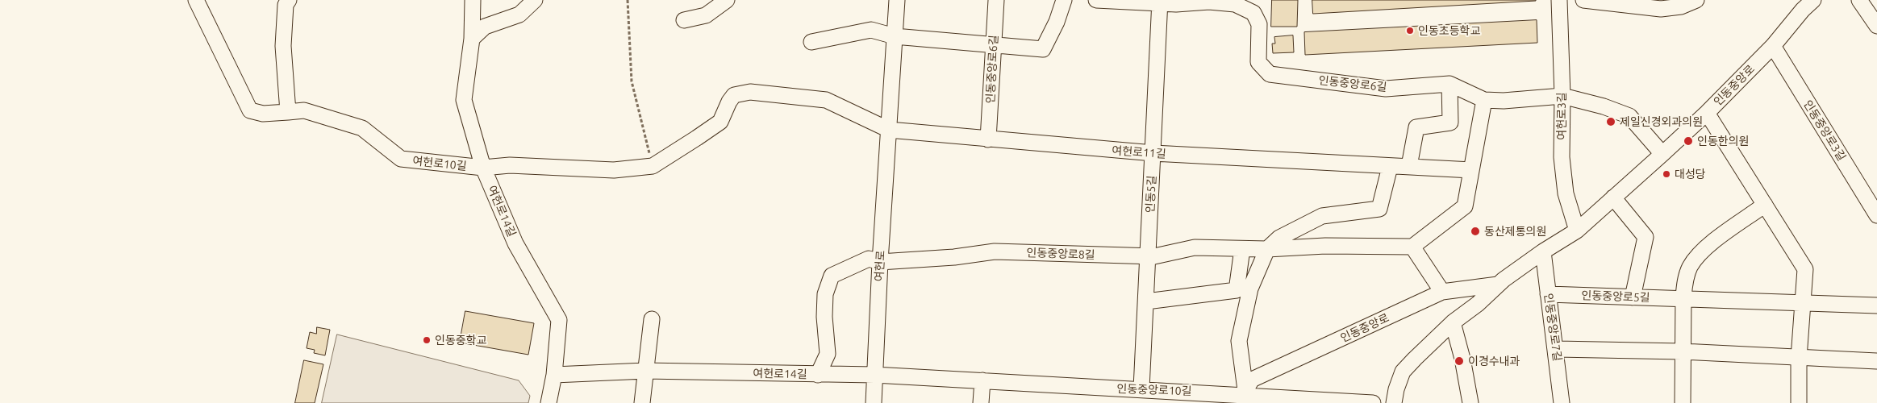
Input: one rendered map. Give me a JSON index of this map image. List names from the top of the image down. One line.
{"streets":{"street":["인동중앙로6길","인동중앙로","여헌로3길","인동중앙로3길","여헌로11길","여헌로10길","인동5길","여헌로14길","인동중앙로8길","여헌로","인동중앙로5길","인동중앙로7길","인동중앙로10길"]},"crossings":[["인동중앙로6길","인동중앙로"],["인동중앙로6길","여헌로3길"],["인동중앙로6길","여헌로11길"],["인동중앙로6길","인동5길"],["인동중앙로","여헌로3길"],["인동중앙로","인동중앙로3길"],["인동중앙로","인동중앙로7길"],["인동중앙로","인동중앙로10길"],["여헌로11길","인동5길"],["여헌로11길","여헌로"],["여헌로10길","여헌로14길"],["인동5길","인동중앙로8길"],["인동5길","인동중앙로10길"],["여헌로14길","인동중앙로8길"],["여헌로14길","여헌로"],["여헌로14길","인동중앙로10길"],["인동중앙로8길","여헌로"],["여헌로","인동중앙로10길"],["인동중앙로5길","인동중앙로7길"]],"places":["인동초등학교","제일신경외과의원","인동한의원","대성당","동산제통의원","인동중학교","이경수내과"]}
